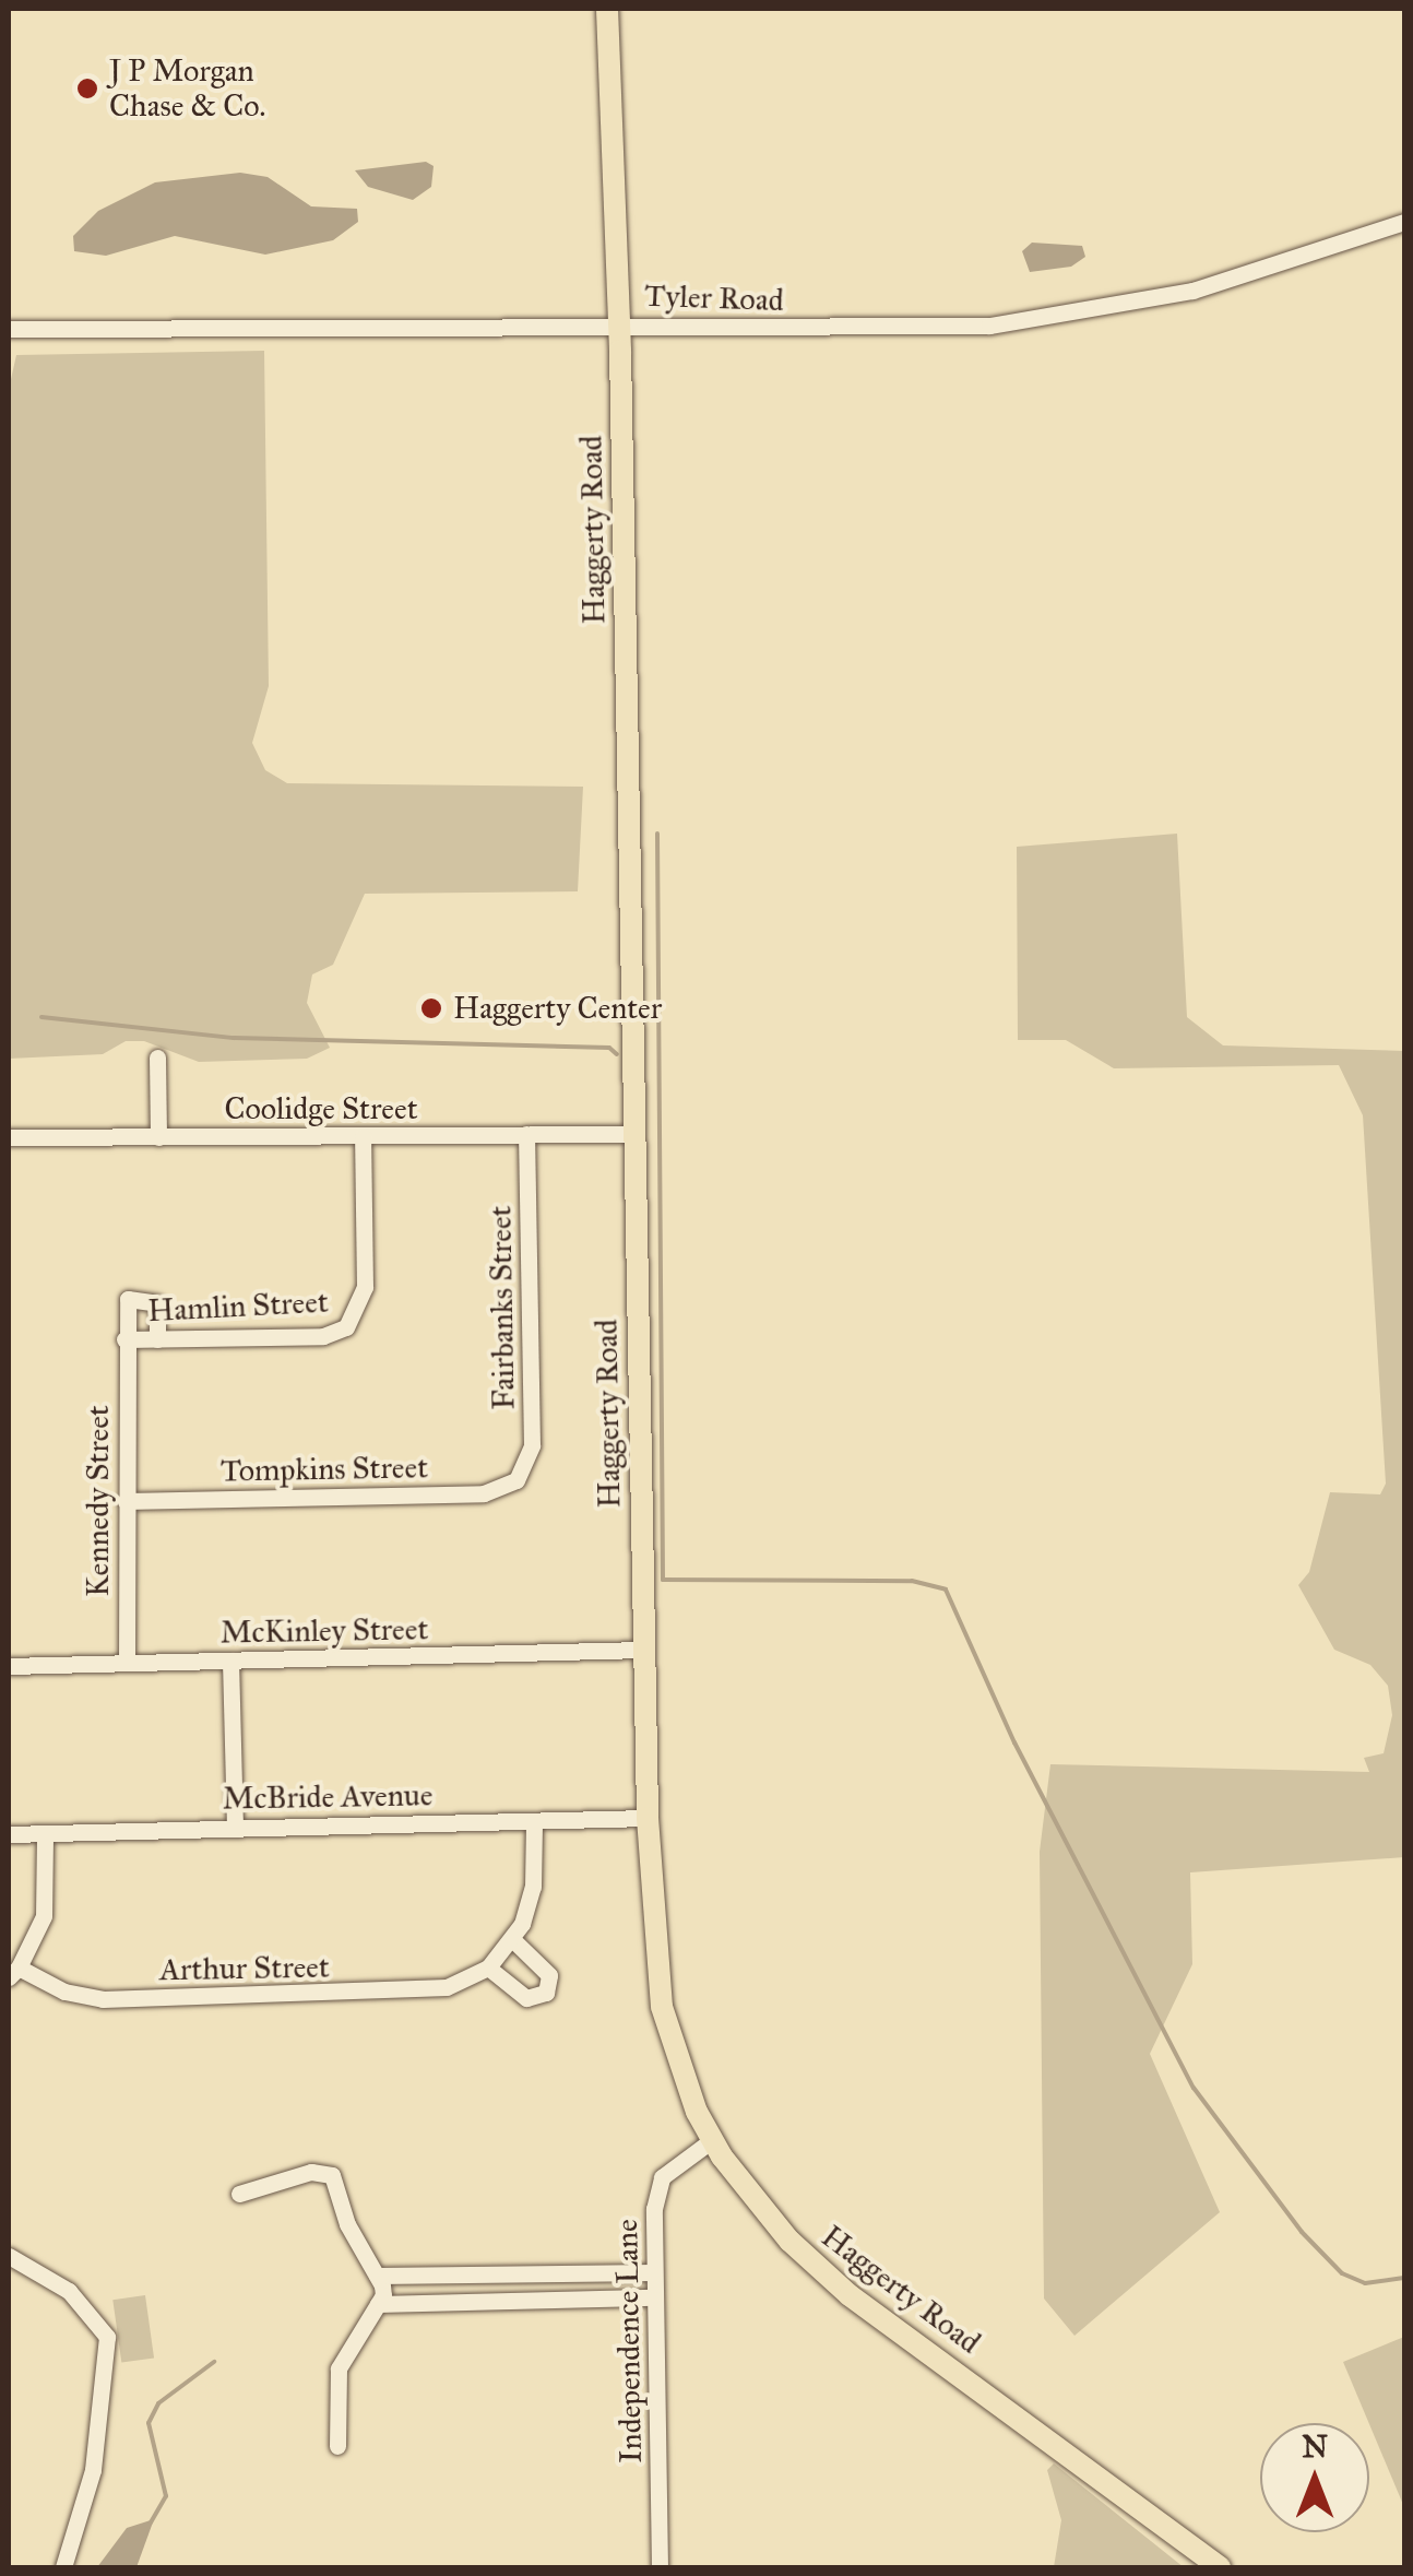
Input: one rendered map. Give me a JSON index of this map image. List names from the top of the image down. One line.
{"streets":{"main road":["Haggerty Road"],"street":["Tyler Road","Coolidge Street","Hamlin Street","Fairbanks Street","Tompkins Street","Kennedy Street","McKinley Street","McBride Avenue","Arthur Street","Independence Lane"]},"crossings":[["Tyler Road","Haggerty Road"],["Haggerty Road","Coolidge Street"],["Haggerty Road","McKinley Street"],["Haggerty Road","McBride Avenue"],["Haggerty Road","Independence Lane"],["Coolidge Street","Hamlin Street"],["Coolidge Street","Fairbanks Street"],["Hamlin Street","Kennedy Street"],["Fairbanks Street","Tompkins Street"],["Tompkins Street","Kennedy Street"],["Kennedy Street","McKinley Street"],["McBride Avenue","Arthur Street"]],"places":["J P Morgan Chase & Co.","Haggerty Center"],"north":"top"}
